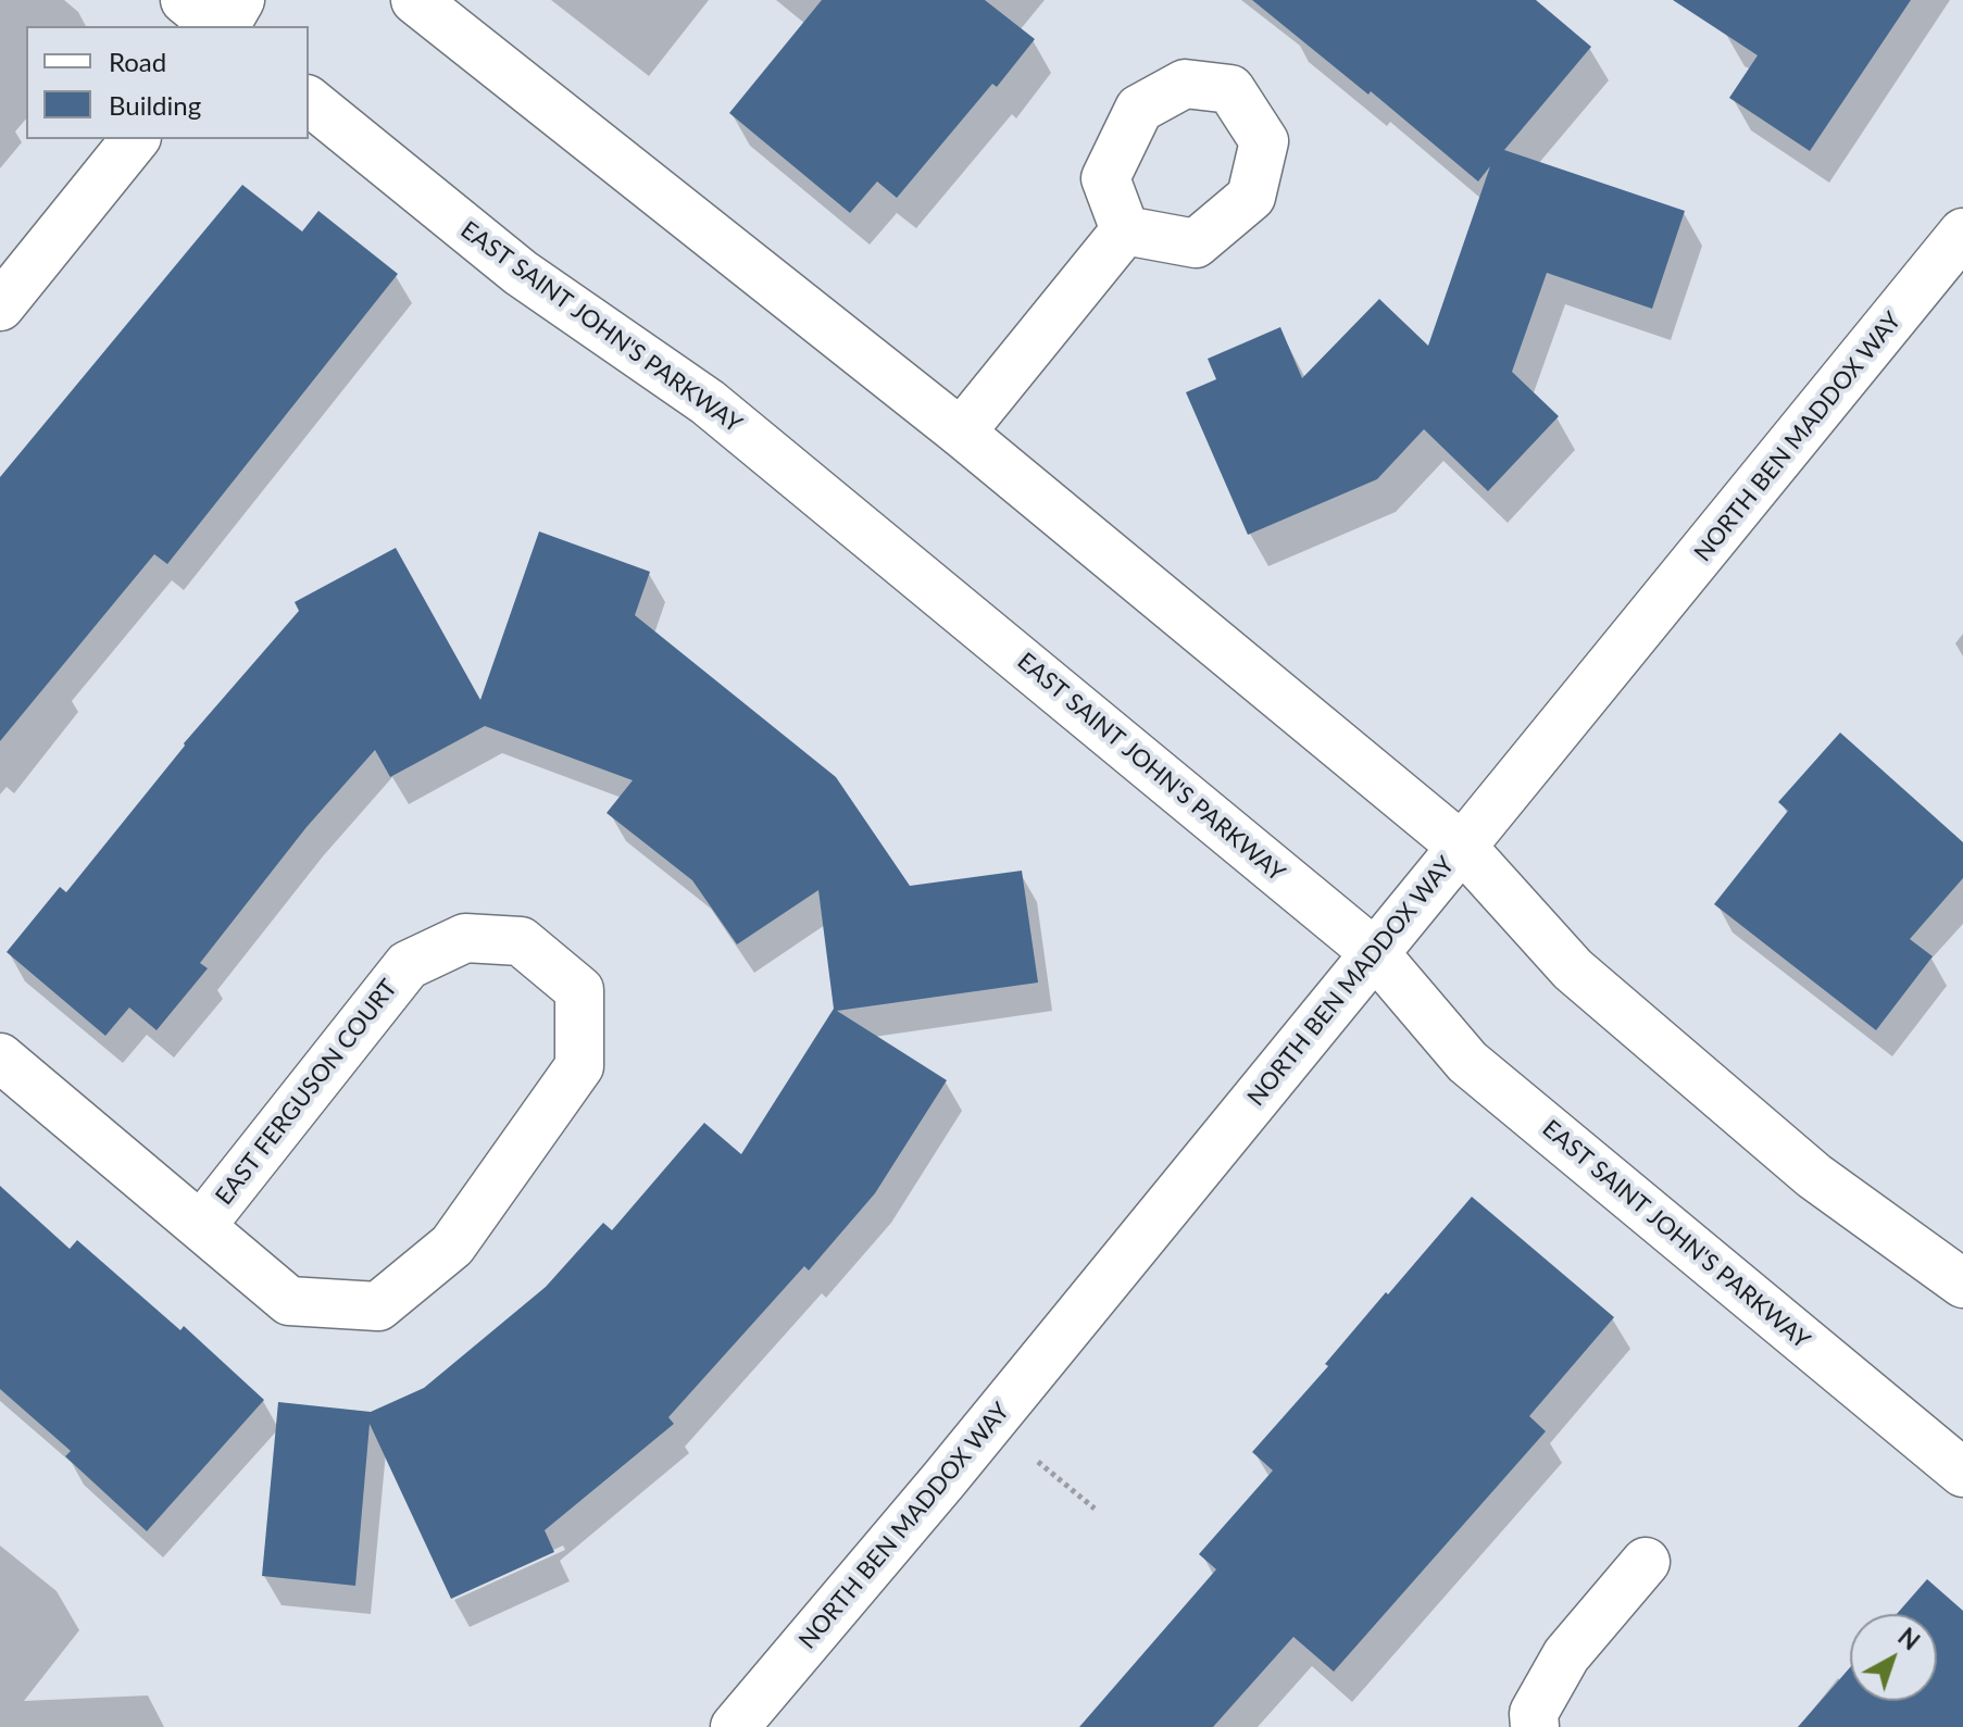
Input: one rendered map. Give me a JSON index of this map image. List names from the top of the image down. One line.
{"streets":{"main road":["EAST SAINT JOHN'S PARKWAY","NORTH BEN MADDOX WAY","EAST FERGUSON COURT"]},"crossings":[["EAST SAINT JOHN'S PARKWAY","NORTH BEN MADDOX WAY"]],"legend":["Road","Building"],"north":"top right"}
